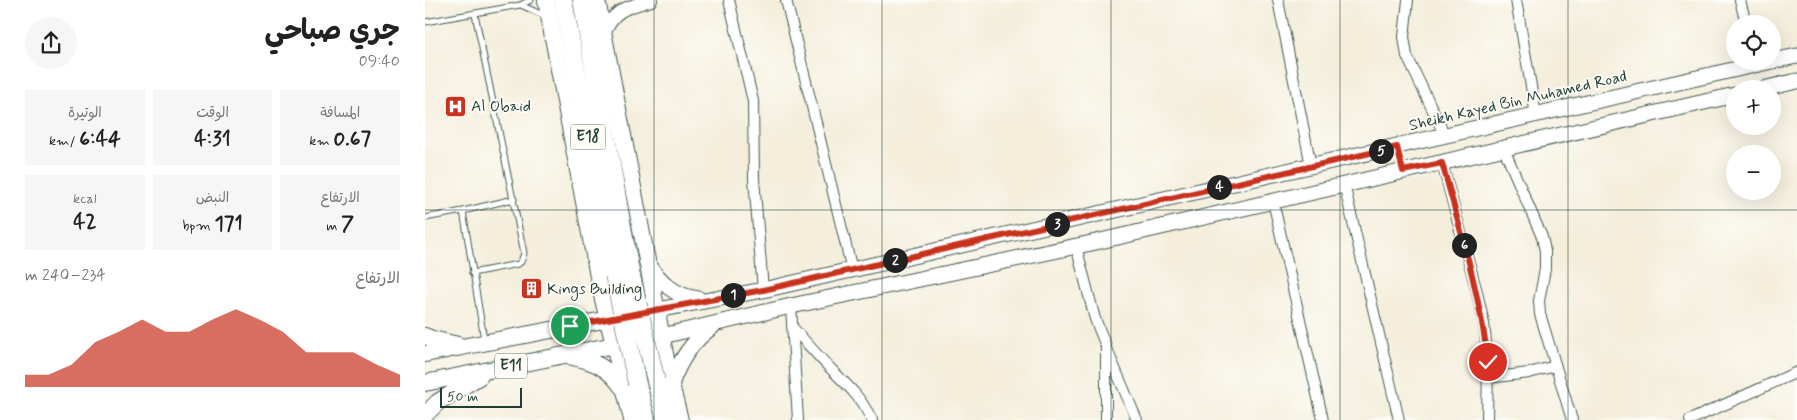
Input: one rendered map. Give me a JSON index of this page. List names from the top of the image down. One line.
{"streets":{"highway":["E18"],"main road":["Sheikh Kayed Bin Muhamed Road","E11"]},"crossings":[["Sheikh Kayed Bin Muhamed Road","E11"]],"places":{"hospital":["Al Obaid"],"building":["Kings Building"]},"scale_bar":"50 m","page":{"heading":["جري صباحي","09:40"],"map_buttons":["+","−"],"stats":[["المسافة","0.67 km"],["الوقت","4:31"],["الوتيرة","6:44 /km"],["الارتفاع","7 m"],["النبض","171 bpm"],["kcal","42"]],"pins":["5","4","3","6","2","1"],"chart":["الارتفاع","234–240 m"],"scale":"50 m"}}
